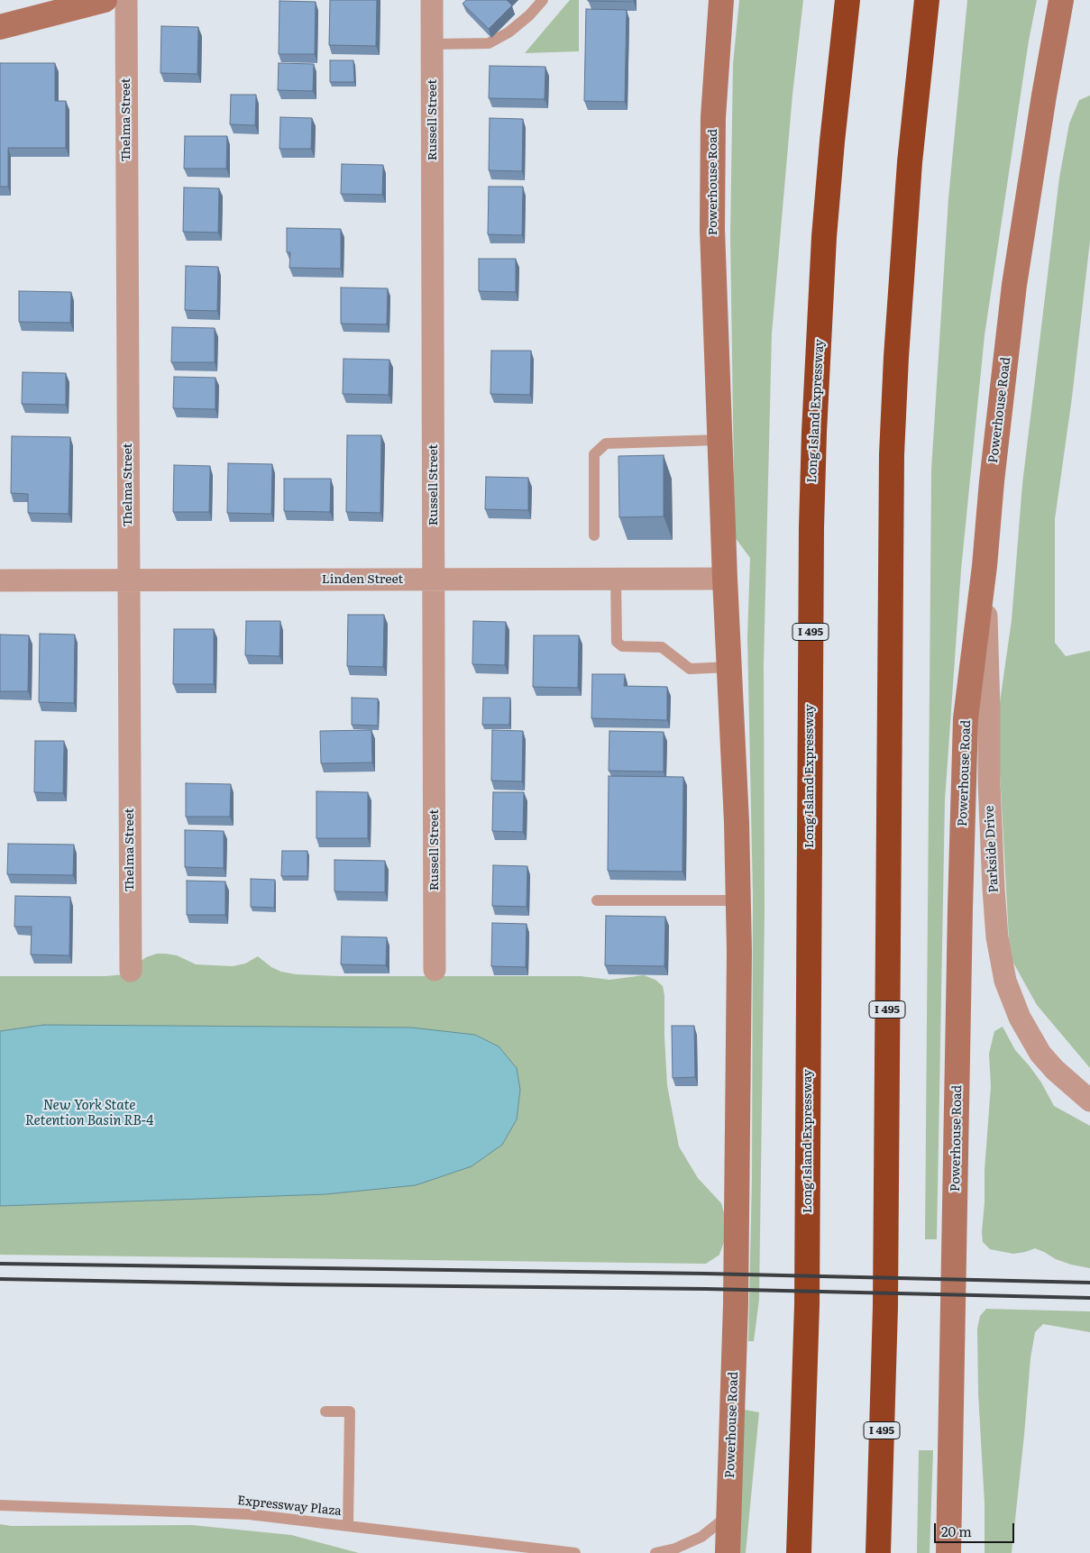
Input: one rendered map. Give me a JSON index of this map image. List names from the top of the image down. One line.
{"streets":{"highway":["Long Island Expressway","I 495"],"main road":["Powerhouse Road"],"street":["Thelma Street","Russell Street","Linden Street","Parkside Drive"],"lane":["Expressway Plaza"]},"crossings":[["Thelma Street","Linden Street"],["Russell Street","Linden Street"],["Powerhouse Road","Linden Street"],["Powerhouse Road","Parkside Drive"]],"water":["New York State Retention Basin RB-4"],"scale_bar":"20 m"}
